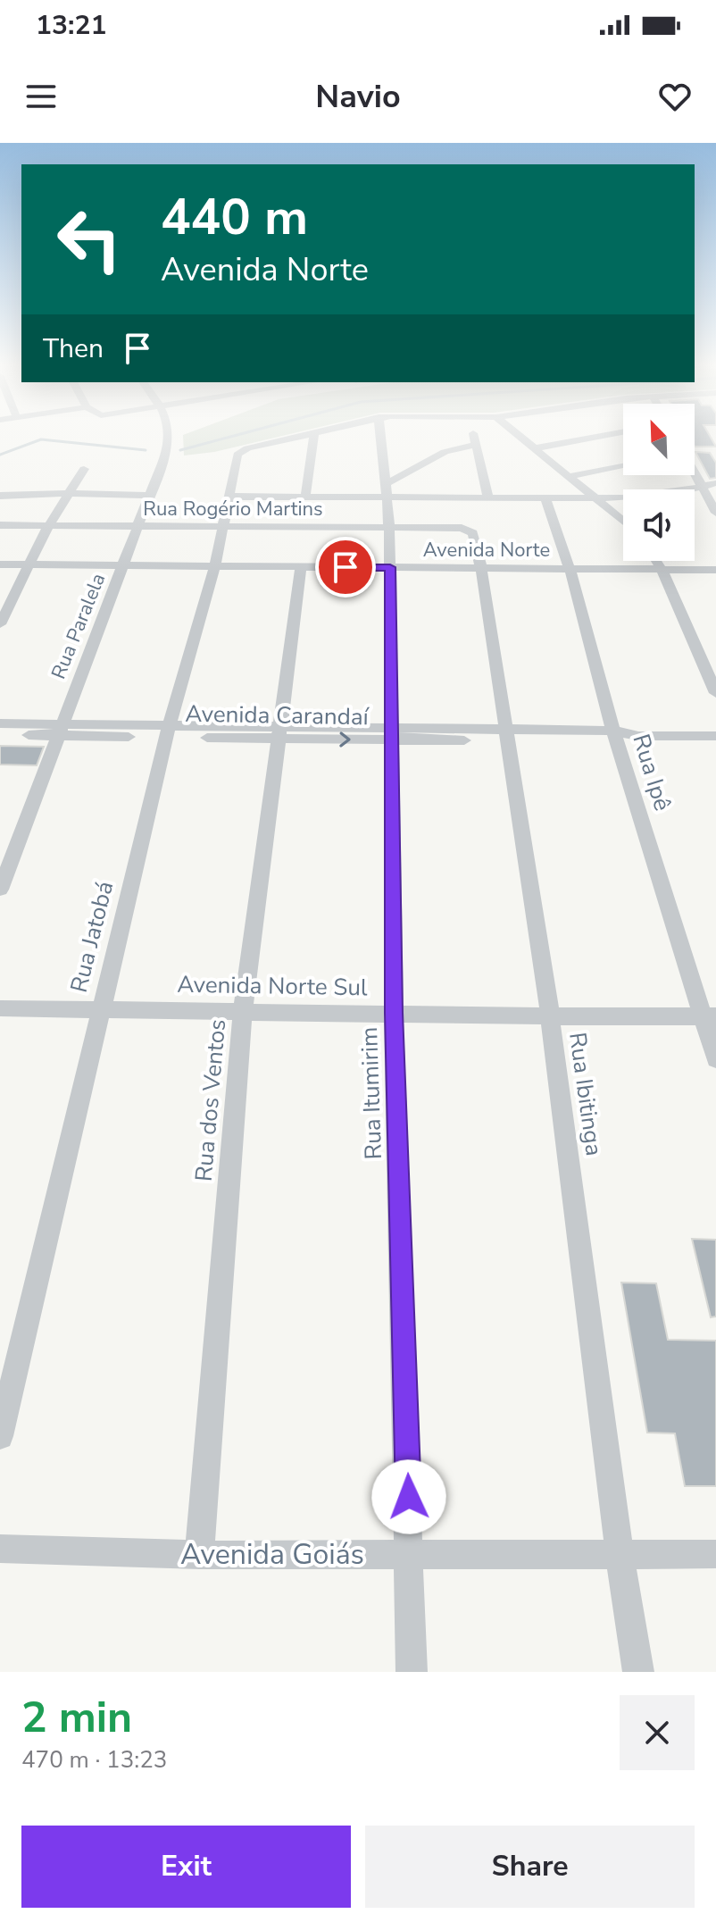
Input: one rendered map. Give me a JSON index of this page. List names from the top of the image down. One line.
{"streets":{"street":["Rua Rogério Martins","Avenida Norte","Rua Paralela","Avenida Carandaí","Rua Ipê","Rua Jatobá","Avenida Norte Sul","Rua Itumirim","Rua Ibitinga","Rua dos Ventos","Avenida Goiás"]},"crossings":[["Rua Rogério Martins","Rua Paralela"],["Rua Rogério Martins","Rua Jatobá"],["Rua Rogério Martins","Rua Itumirim"],["Rua Rogério Martins","Rua Ibitinga"],["Avenida Norte","Rua Paralela"],["Avenida Norte","Rua Ipê"],["Avenida Norte","Rua Jatobá"],["Avenida Norte","Rua Itumirim"],["Avenida Norte","Rua Ibitinga"],["Avenida Norte","Rua dos Ventos"],["Rua Paralela","Avenida Carandaí"],["Avenida Carandaí","Rua Ipê"],["Avenida Carandaí","Rua Jatobá"],["Avenida Carandaí","Rua Itumirim"],["Avenida Carandaí","Rua Ibitinga"],["Avenida Carandaí","Rua dos Ventos"],["Rua Ipê","Avenida Norte Sul"],["Rua Jatobá","Avenida Norte Sul"],["Avenida Norte Sul","Rua Itumirim"],["Avenida Norte Sul","Rua Ibitinga"],["Avenida Norte Sul","Rua dos Ventos"],["Rua Itumirim","Avenida Goiás"],["Rua Ibitinga","Avenida Goiás"],["Rua dos Ventos","Avenida Goiás"]],"north":"top left","page":{"status":"13:21","header":"Navio","turn":["440 m","Avenida Norte"],"then":"Then","heading":["2 min","470 m · 13:23"],"buttons":["Exit","Share"]}}
